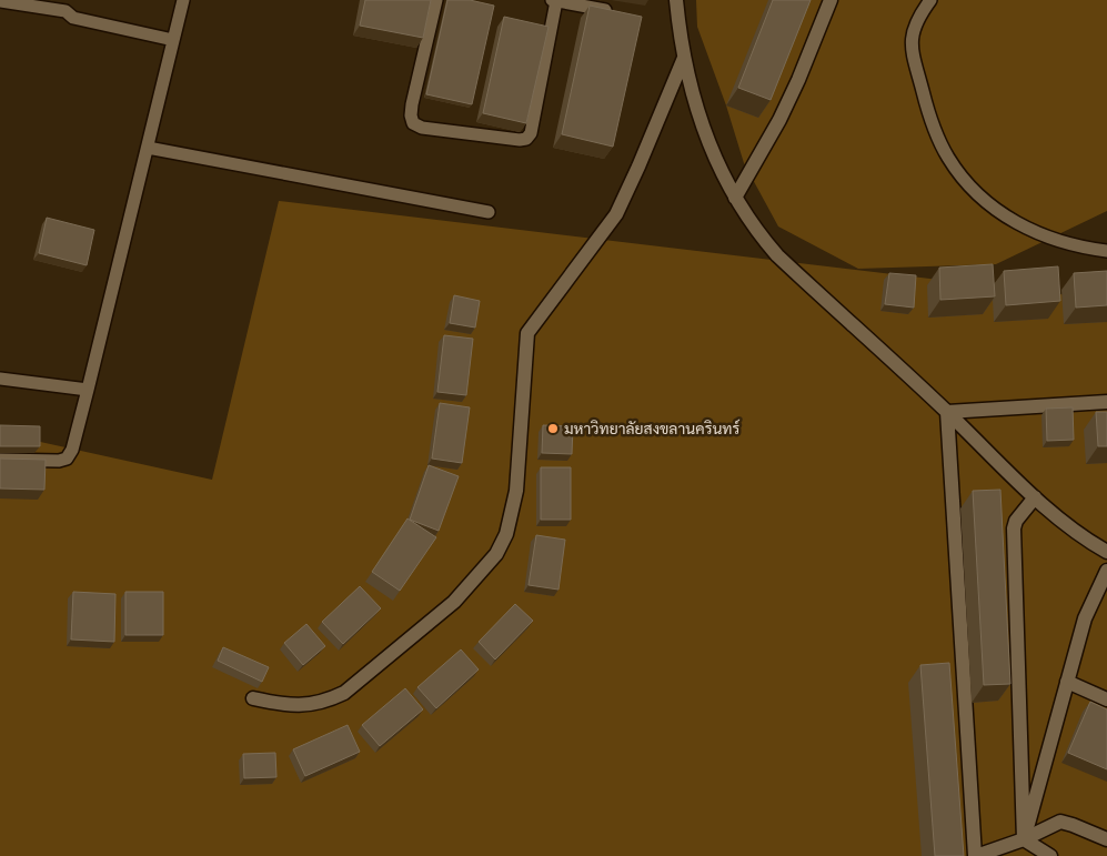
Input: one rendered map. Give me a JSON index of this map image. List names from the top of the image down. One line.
{"places":["มหาวิทยาลัยสงขลานครินทร์"]}
